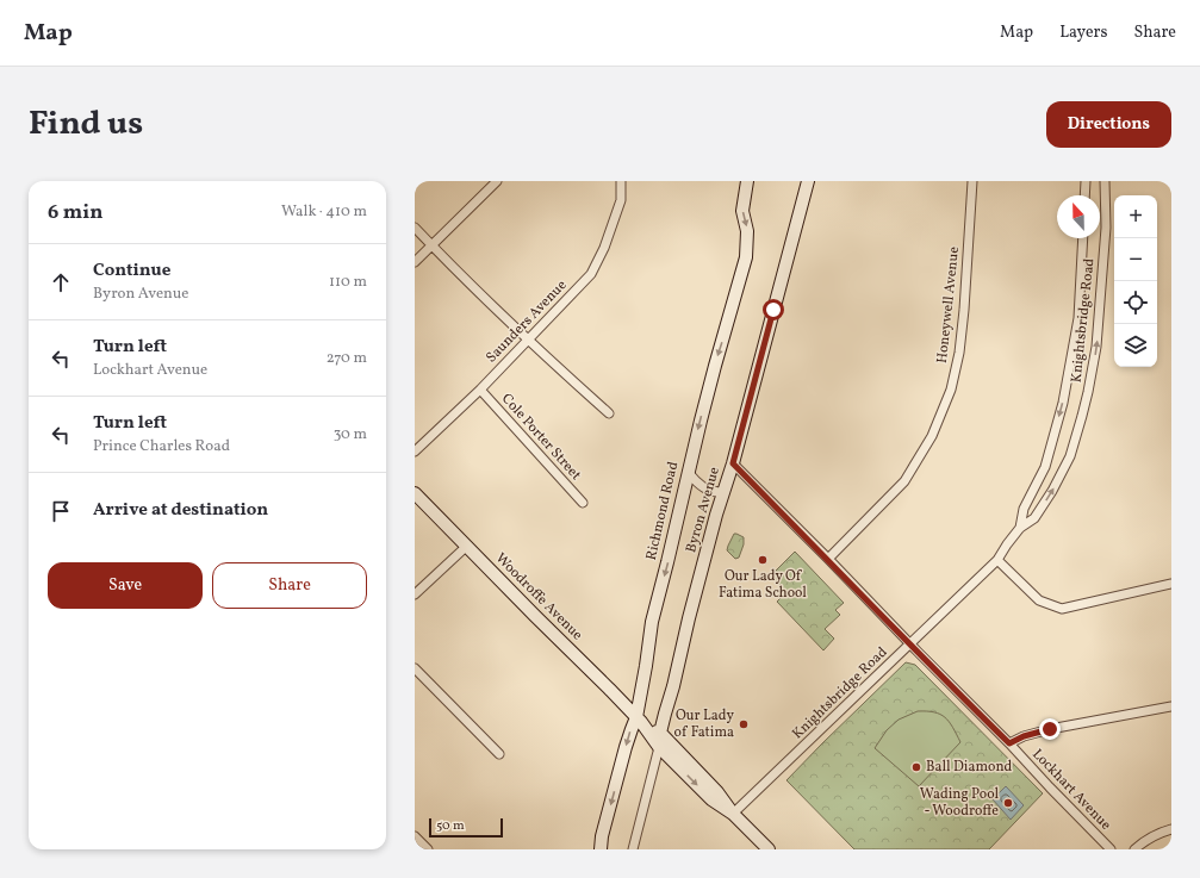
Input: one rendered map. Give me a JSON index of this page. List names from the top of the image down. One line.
{"streets":{"main road":["Byron Avenue","Richmond Road","Woodroffe Avenue"],"street":["Honeywell Avenue","Knightsbridge Road","Saunders Avenue","Cole Porter Street","Lockhart Avenue"]},"crossings":[["Honeywell Avenue","Lockhart Avenue"],["Knightsbridge Road","Woodroffe Avenue"],["Knightsbridge Road","Lockhart Avenue"],["Saunders Avenue","Cole Porter Street"],["Byron Avenue","Woodroffe Avenue"],["Byron Avenue","Lockhart Avenue"],["Richmond Road","Woodroffe Avenue"]],"one_way":["Richmond Road"],"places":["Our Lady Of Fatima School","Our Lady of Fatima","Ball Diamond","Wading Pool - Woodroffe"],"scale_bar":"50 m","north":"top","page":{"header":"Map","nav":["Map","Layers","Share"],"title":"Find us","buttons":["Directions",["Save","Share"]],"heading":["6 min","Walk · 410 m"],"map_buttons":["+","−"],"list":[["Continue","Byron Avenue","110 m"],["Turn left","Lockhart Avenue","270 m"],["Turn left","Prince Charles Road","30 m"],"Arrive at destination"],"scale":"50 m"}}
